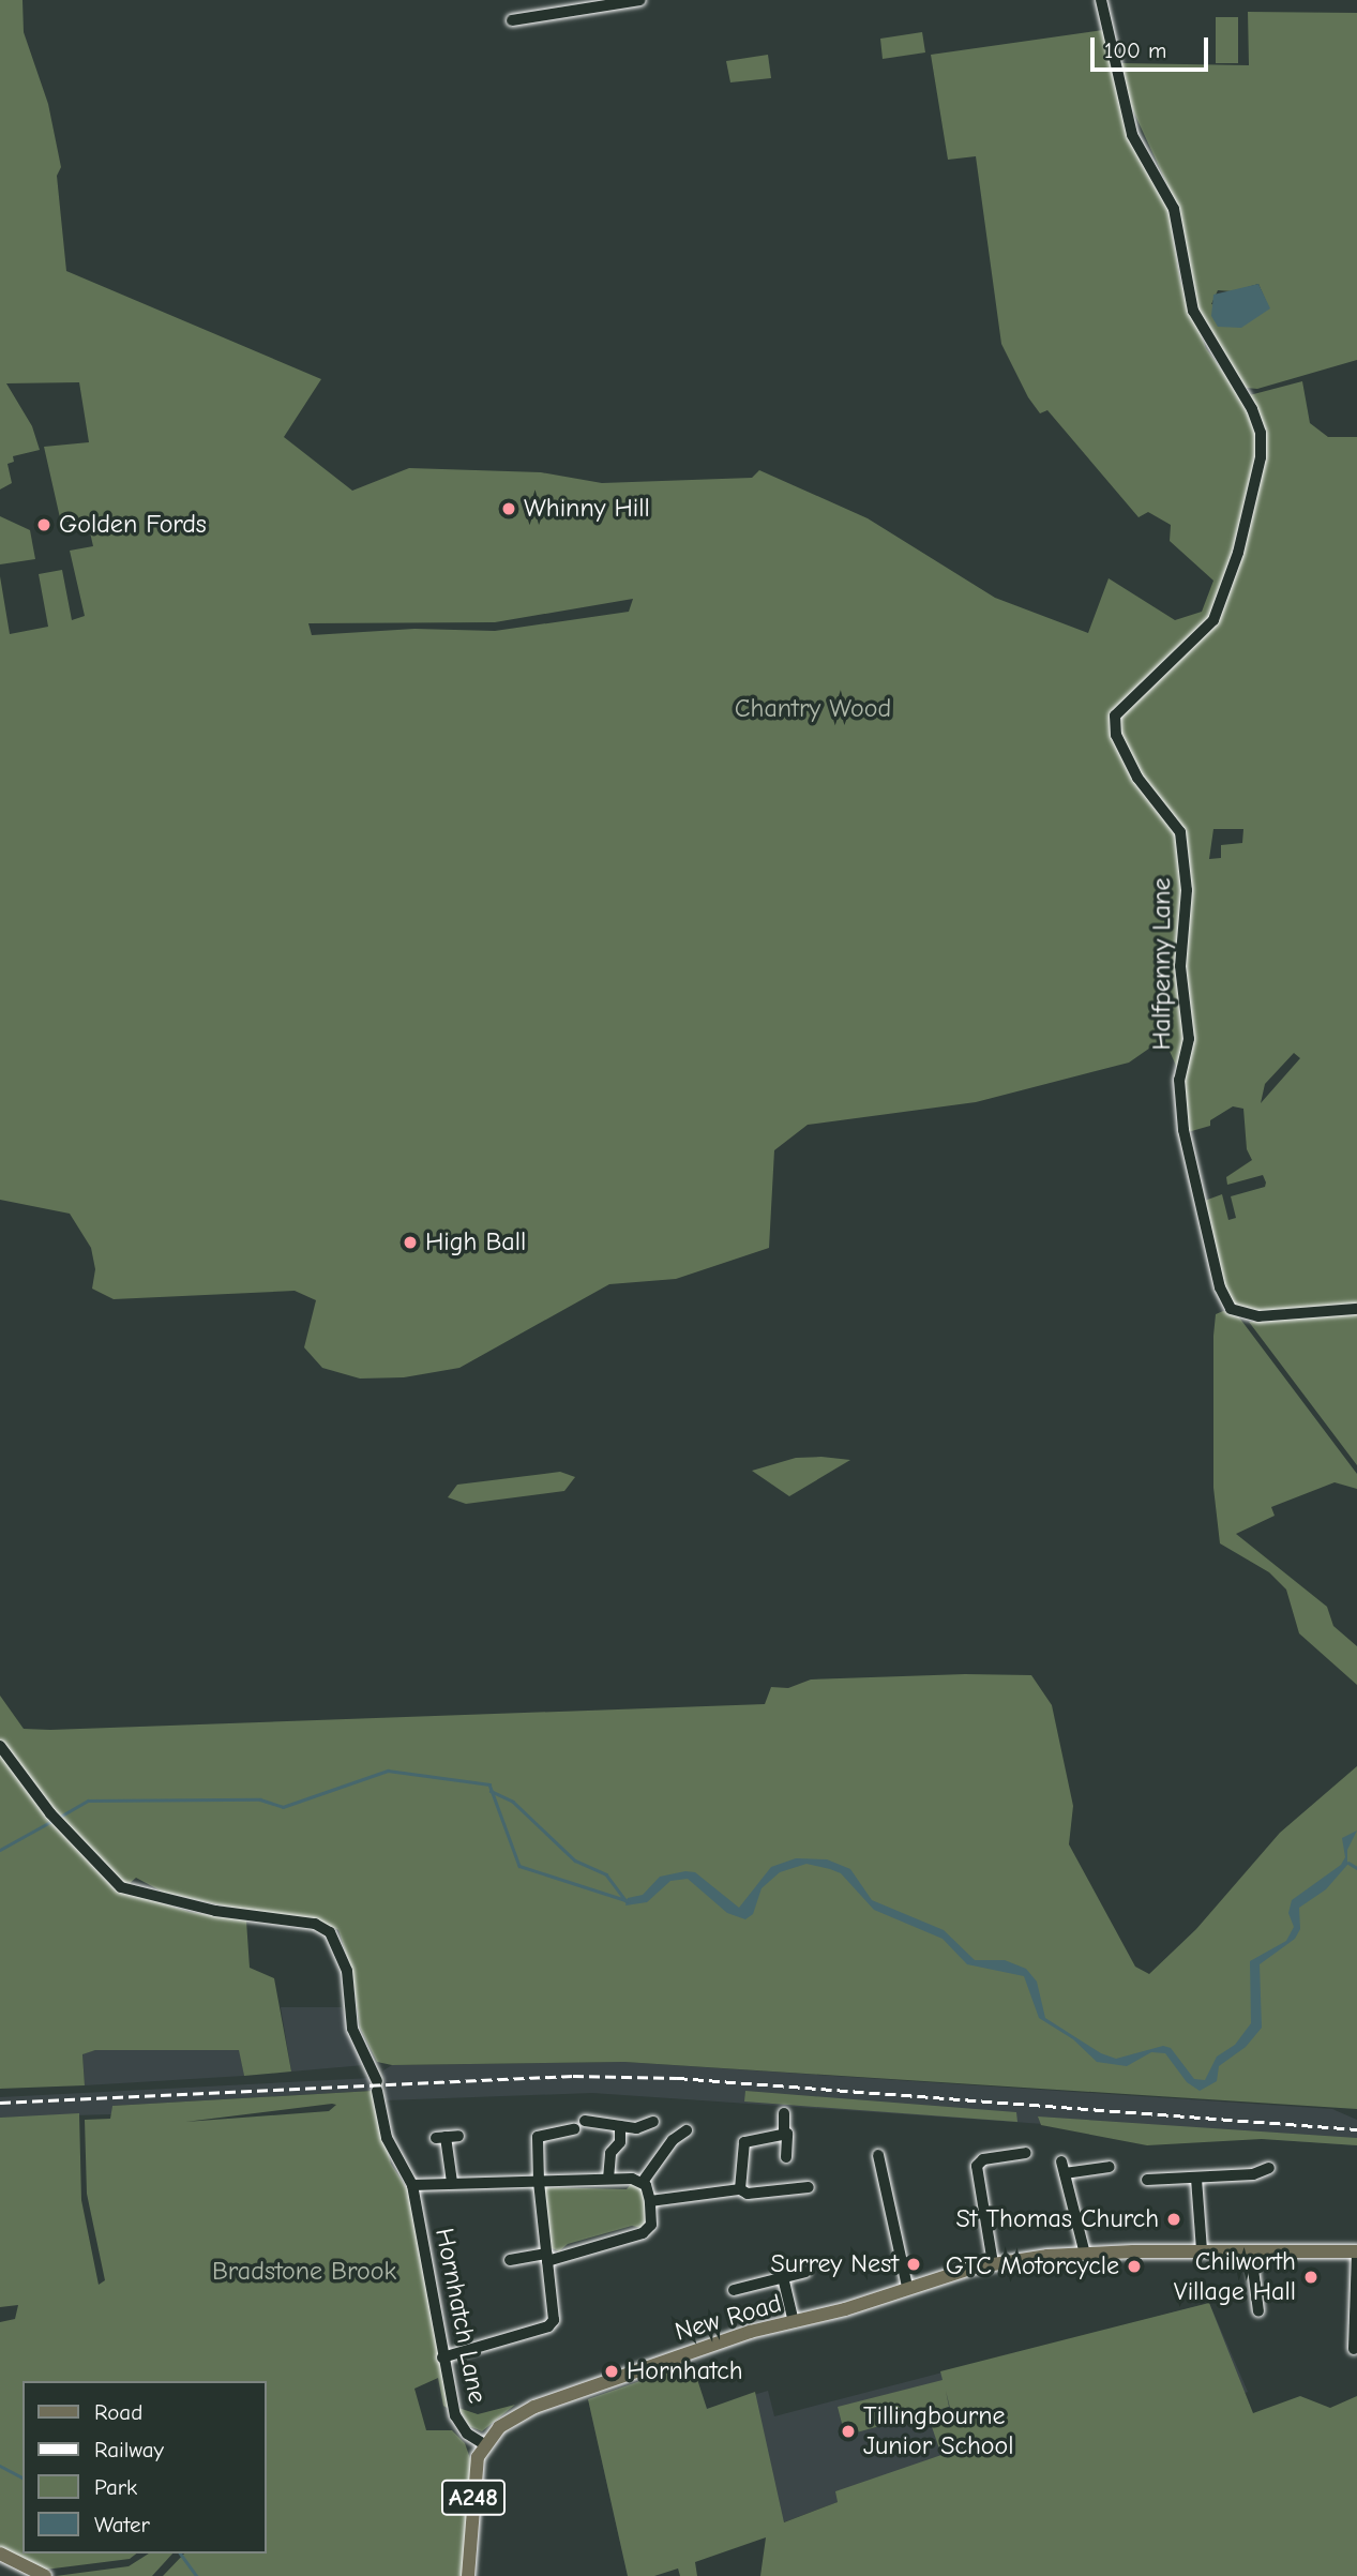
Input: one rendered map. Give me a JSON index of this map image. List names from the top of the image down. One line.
{"streets":{"main road":["New Road","A248"],"street":["Halfpenny Lane","Hornhatch Lane"]},"crossings":[["Hornhatch Lane","New Road"],["Hornhatch Lane","A248"],["New Road","A248"]],"parks":["Chantry Wood","Bradstone Brook"],"places":["Whinny Hill","Golden Fords","High Ball","St Thomas Church","Surrey Nest","GTC Motorcycle","Chilworth Village Hall","Hornhatch","Tillingbourne Junior School"],"legend":["Road","Railway","Park","Water"],"scale_bar":"100 m"}
